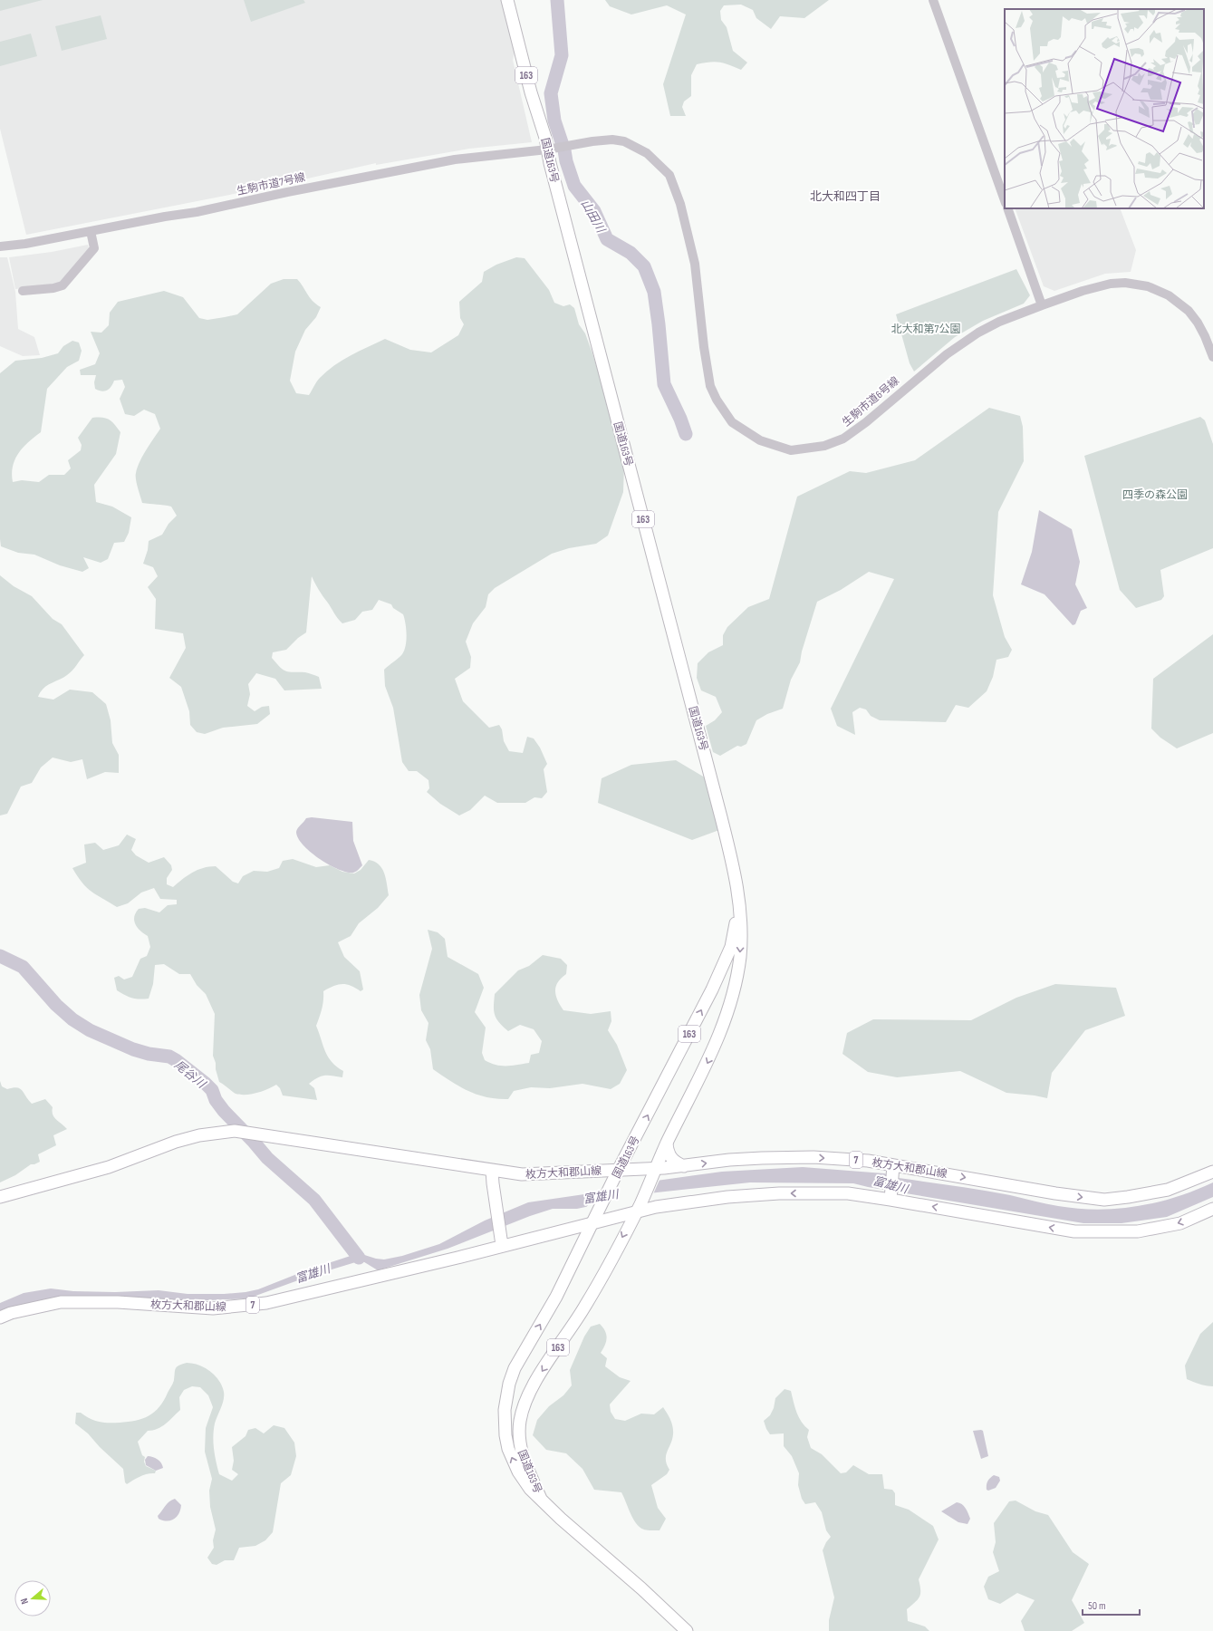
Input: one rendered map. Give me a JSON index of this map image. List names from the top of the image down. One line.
{"streets":{"main road":["163","国道163号","7","枚方大和郡山線"],"street":["生駒市道7号線","生駒市道6号線"]},"crossings":[["国道163号","生駒市道7号線"],["国道163号","生駒市道6号線"],["国道163号","枚方大和郡山線"],["生駒市道7号線","生駒市道6号線"]],"districts":["北大和四丁目"],"water":["山田川","尾谷川","富雄川"],"parks":["北大和第7公園","四季の森公園"],"scale_bar":"50 m","north":"left"}
